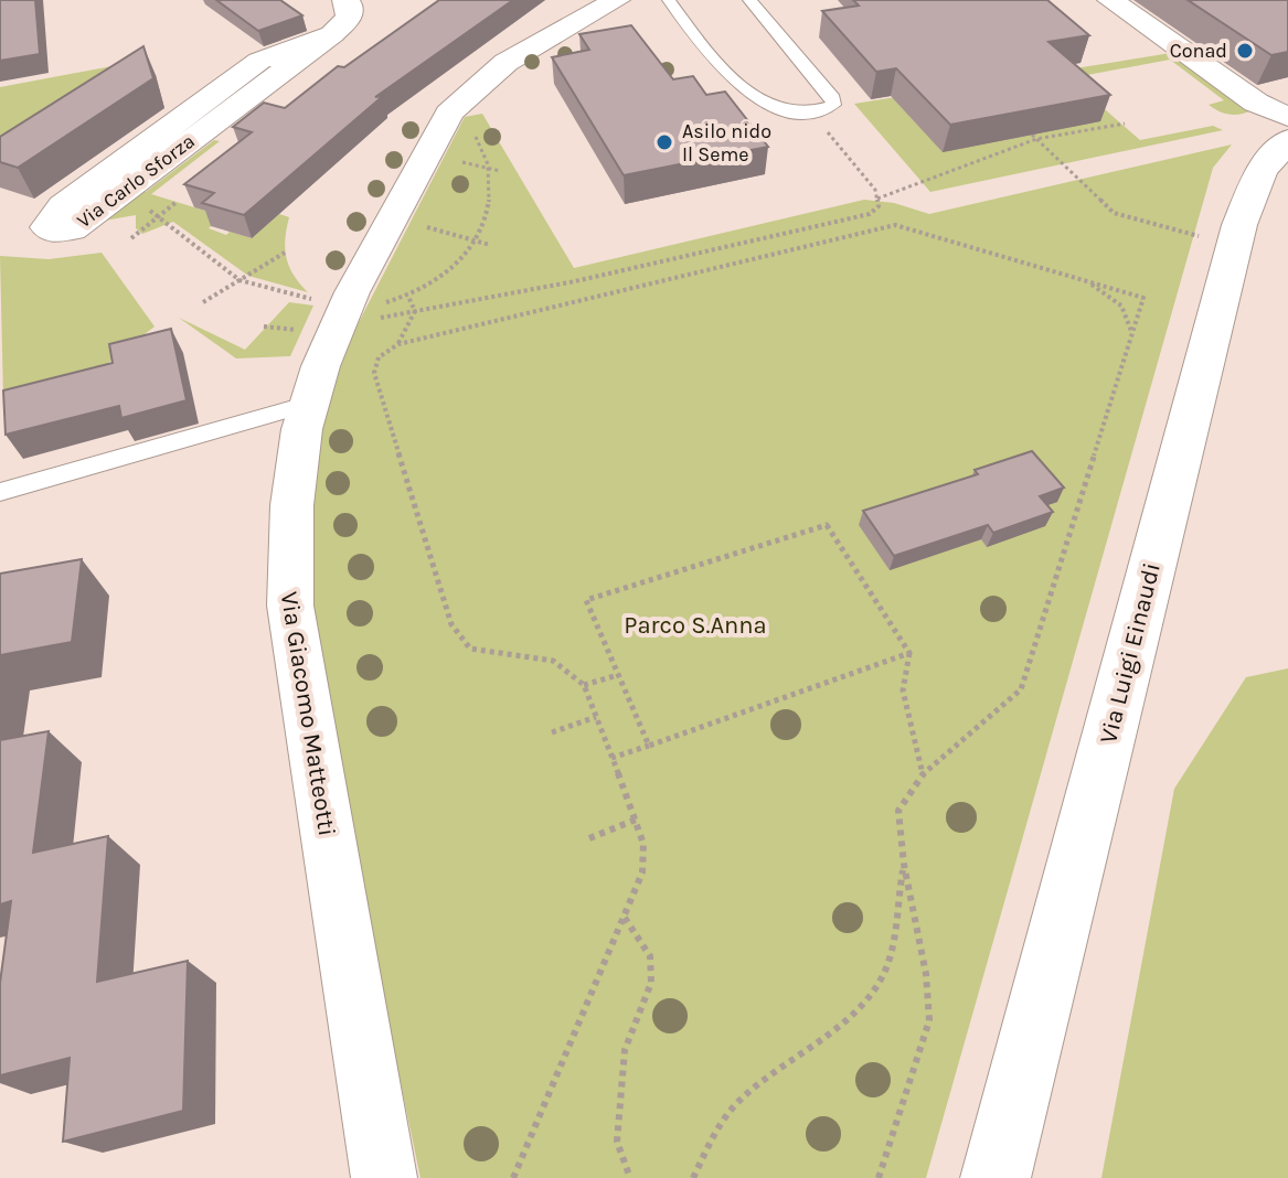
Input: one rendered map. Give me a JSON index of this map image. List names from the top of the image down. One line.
{"streets":{"main road":["Via Luigi Einaudi"],"street":["Via Carlo Sforza","Via Giacomo Matteotti"]},"parks":["Parco S.Anna"],"places":["Conad","Asilo nido Il Seme"]}
